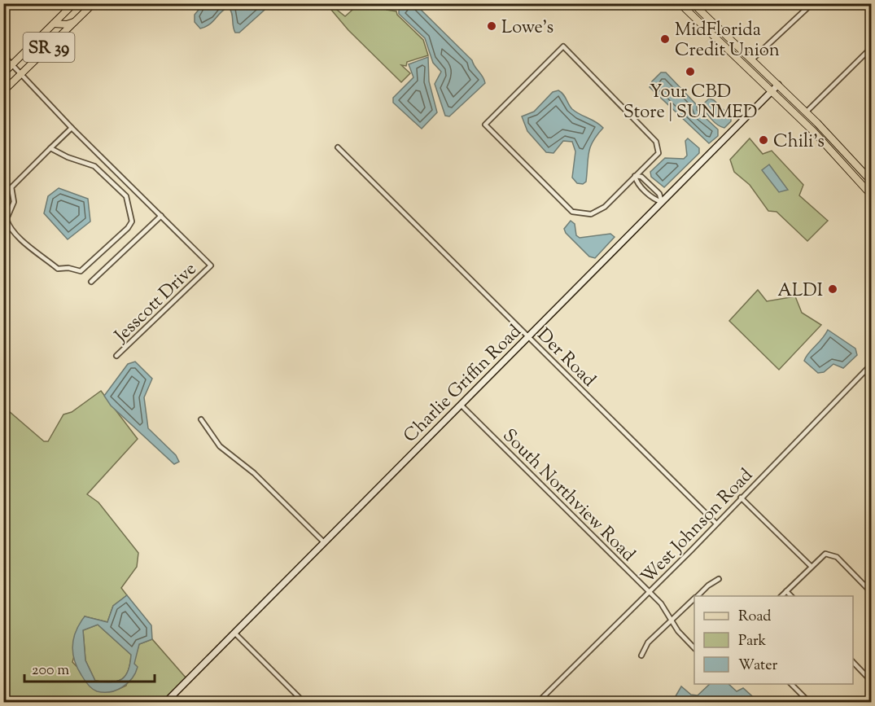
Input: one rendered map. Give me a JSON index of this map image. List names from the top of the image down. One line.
{"streets":{"main road":["SR 39"],"street":["Jesscott Drive","Der Road","Charlie Griffin Road","South Northview Road","West Johnson Road"]},"crossings":[["Der Road","Charlie Griffin Road"],["Der Road","West Johnson Road"],["Charlie Griffin Road","South Northview Road"],["South Northview Road","West Johnson Road"]],"places":["Lowe's","MidFlorida Credit Union","Your CBD Store | SUNMED","Chili's","ALDI"],"legend":["Road","Park","Water"],"scale_bar":"200 m"}
